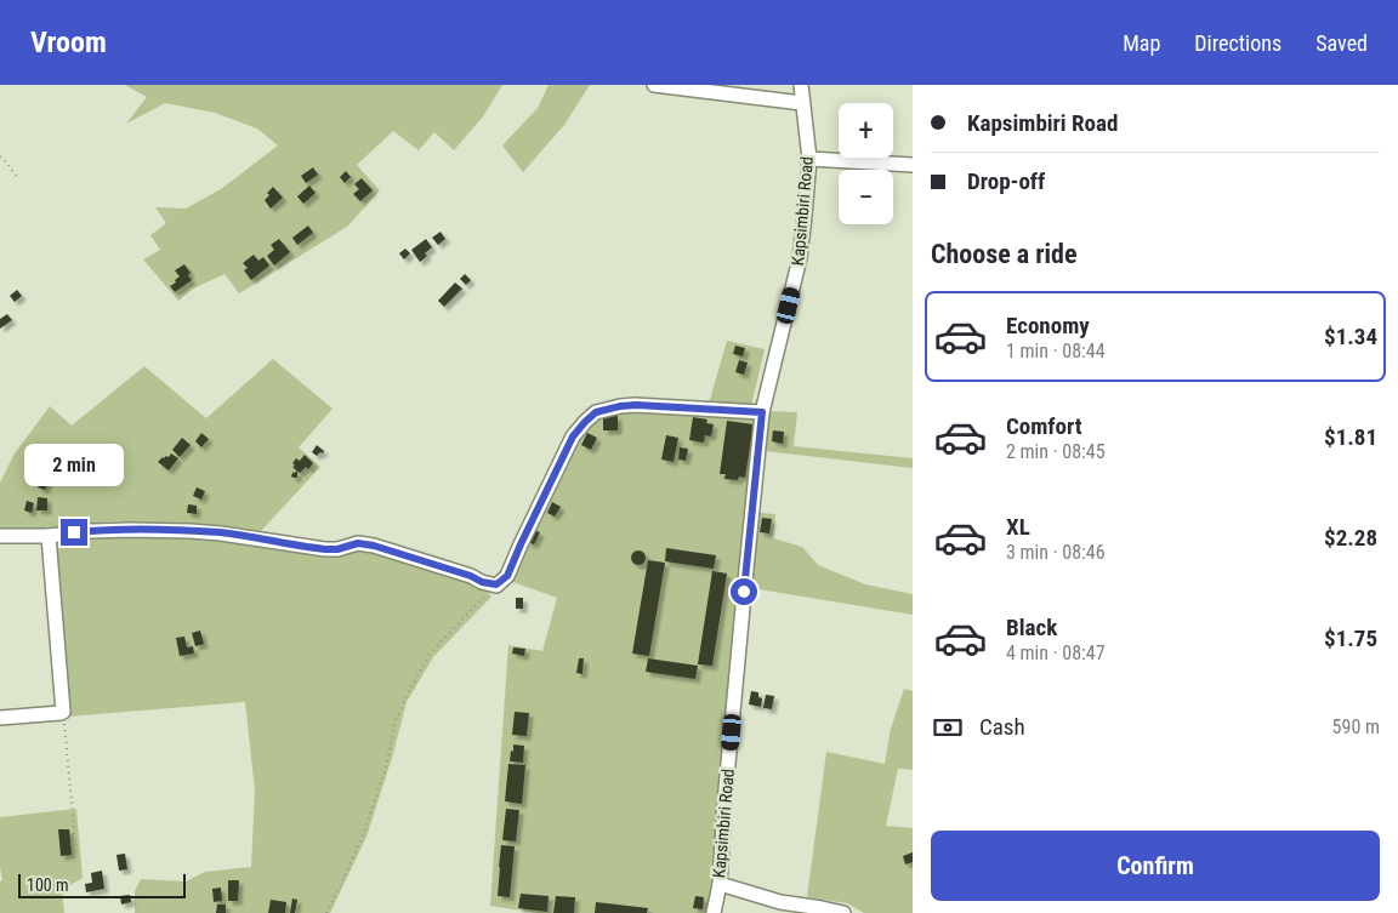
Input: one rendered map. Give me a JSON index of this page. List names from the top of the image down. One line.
{"streets":{"street":["Kapsimbiri Road"]},"scale_bar":"100 m","page":{"header":"Vroom","nav":["Map","Directions","Saved"],"banner":["Kapsimbiri Road","Drop-off"],"map_buttons":["+","−"],"heading":"Choose a ride","list":[{"name":"Economy","note":"1 min · 08:44","value":"$1.34"},{"name":"Comfort","note":"2 min · 08:45","value":"$1.81"},{"name":"XL","note":"3 min · 08:46","value":"$2.28"},{"name":"Black","note":"4 min · 08:47","value":"$1.75"}],"bubble":"2 min","pay":["Cash","590 m"],"buttons":"Confirm","scale":"100 m"}}
